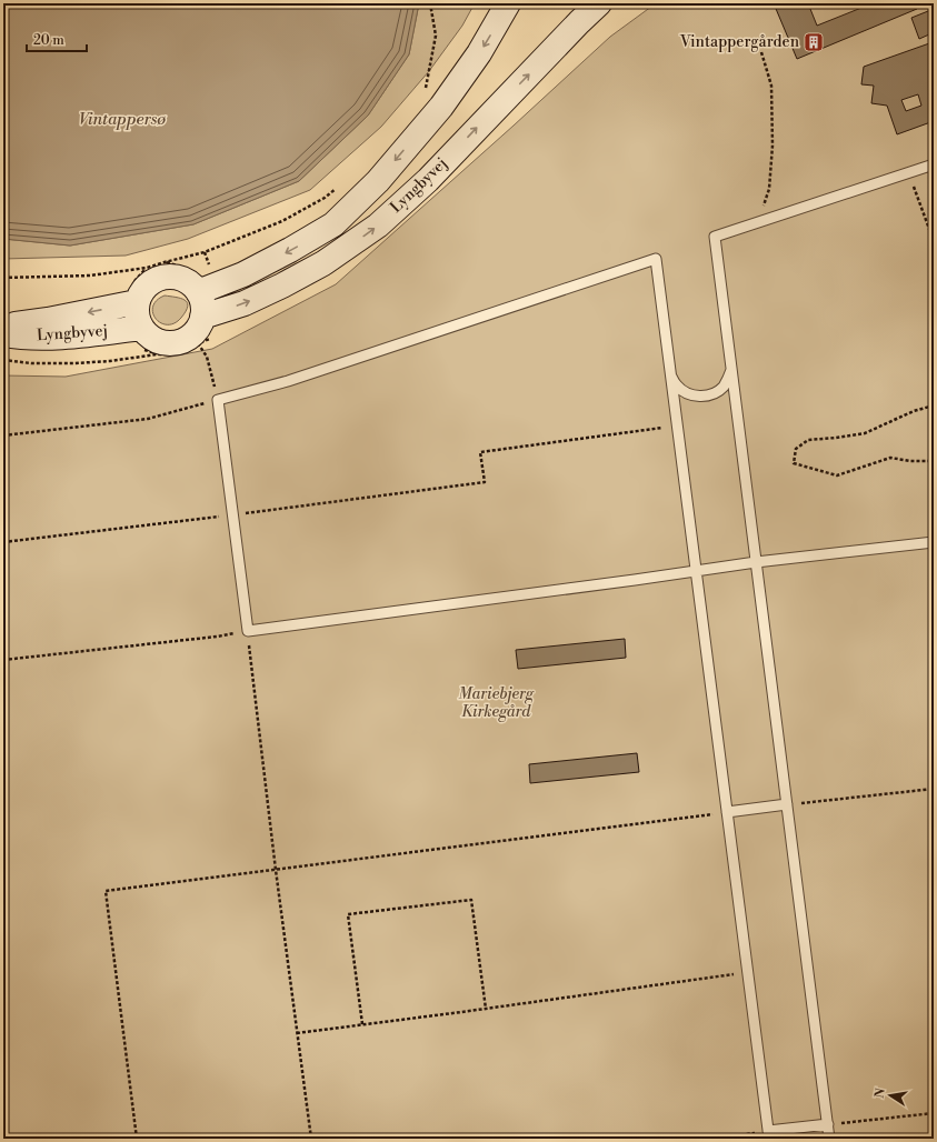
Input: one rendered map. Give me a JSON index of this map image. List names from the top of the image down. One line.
{"streets":{"street":["Lyngbyvej"]},"water":["Vintappersø"],"parks":["Mariebjerg Kirkegård"],"places":{"building":["Vintappergården"]},"scale_bar":"20 m","north":"left"}
